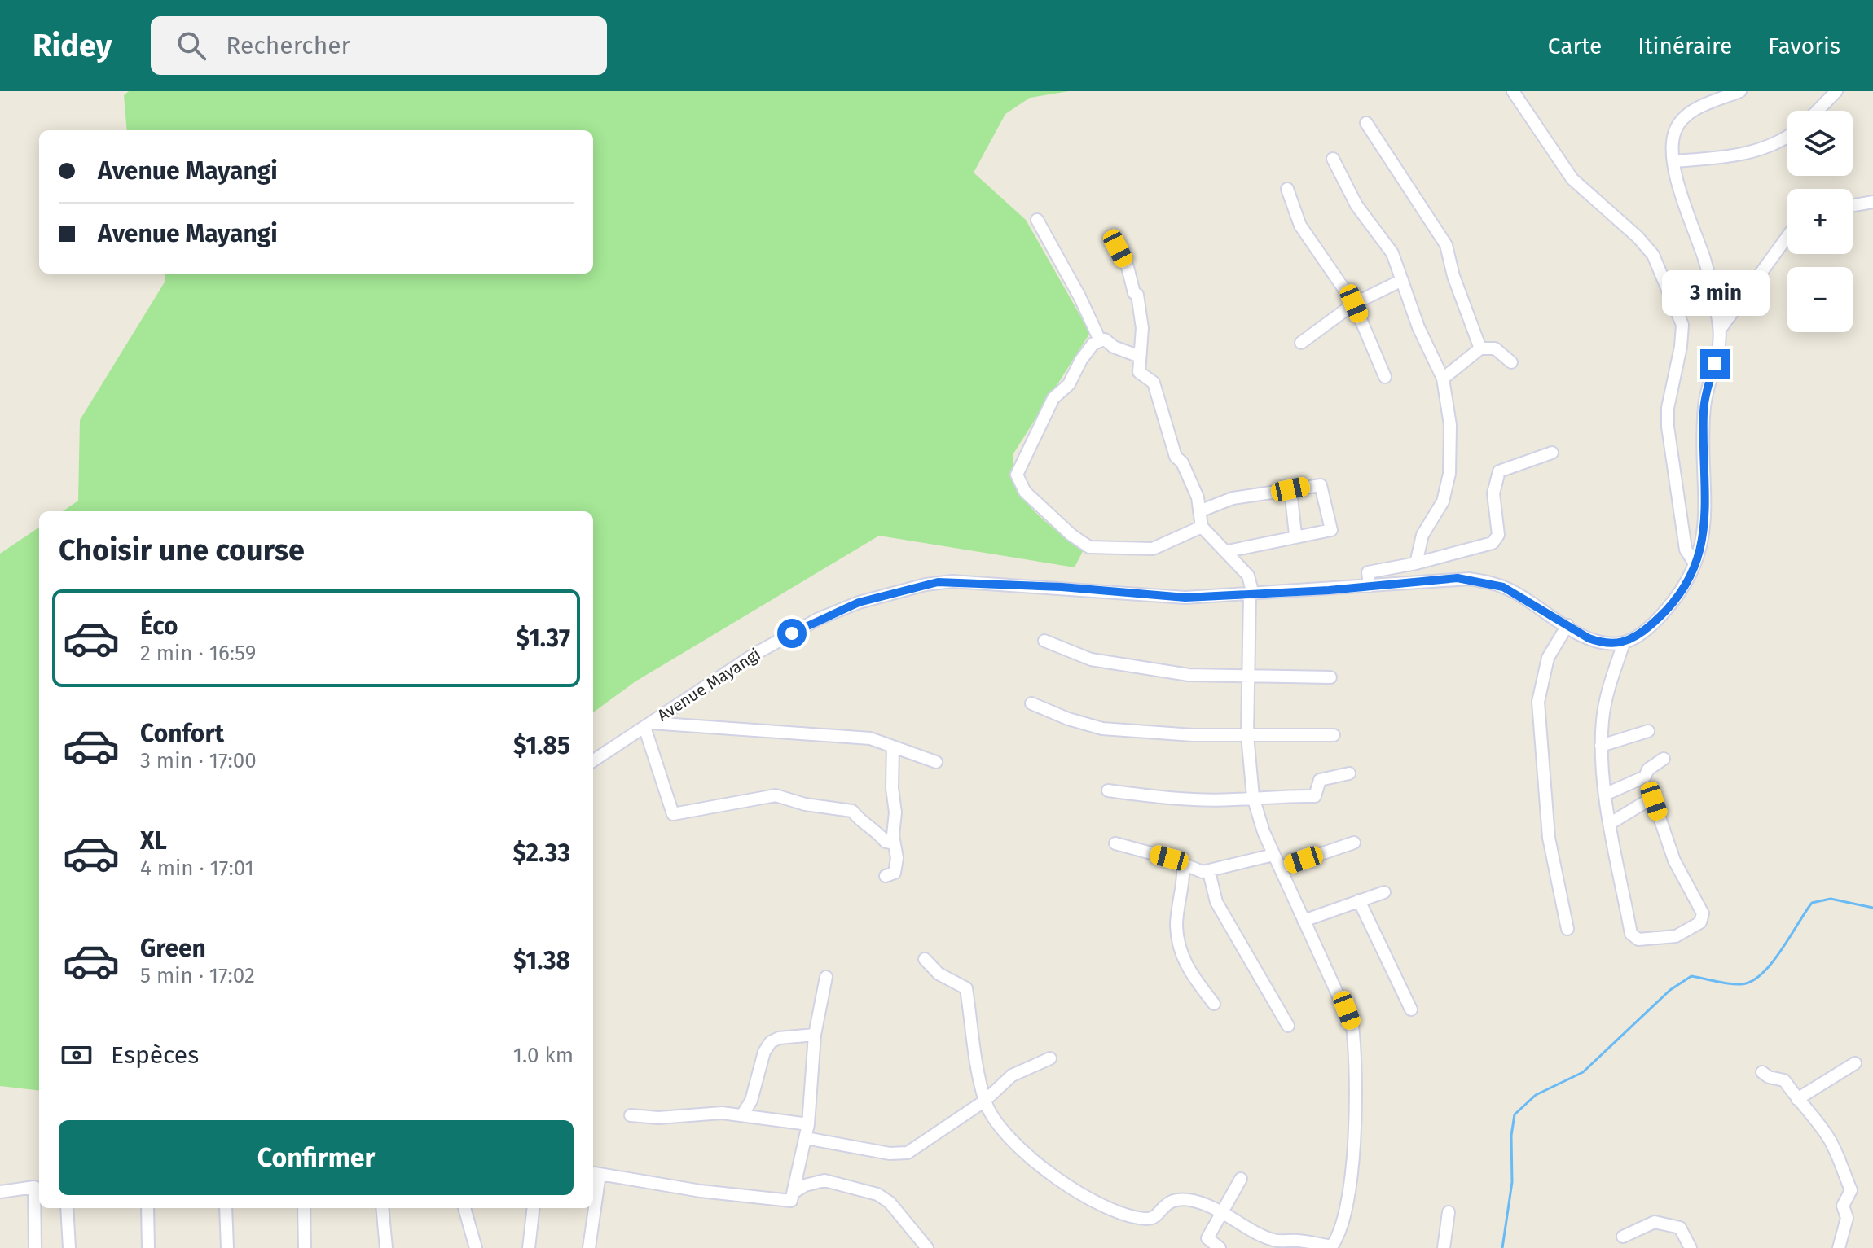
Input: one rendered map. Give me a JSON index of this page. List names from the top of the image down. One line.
{"streets":{"street":["Avenue Mayangi"]},"page":{"header":"Ridey","search":"Rechercher","nav":["Carte","Itinéraire","Favoris"],"map_buttons":["+","−"],"banner":["Avenue Mayangi","Avenue Mayangi"],"bubble":"3 min","heading":"Choisir une course","list":[{"name":"Éco","note":"2 min · 16:59","value":"$1.37"},{"name":"Confort","note":"3 min · 17:00","value":"$1.85"},{"name":"XL","note":"4 min · 17:01","value":"$2.33"},{"name":"Green","note":"5 min · 17:02","value":"$1.38"}],"pay":["Espèces","1.0 km"],"buttons":"Confirmer"}}
